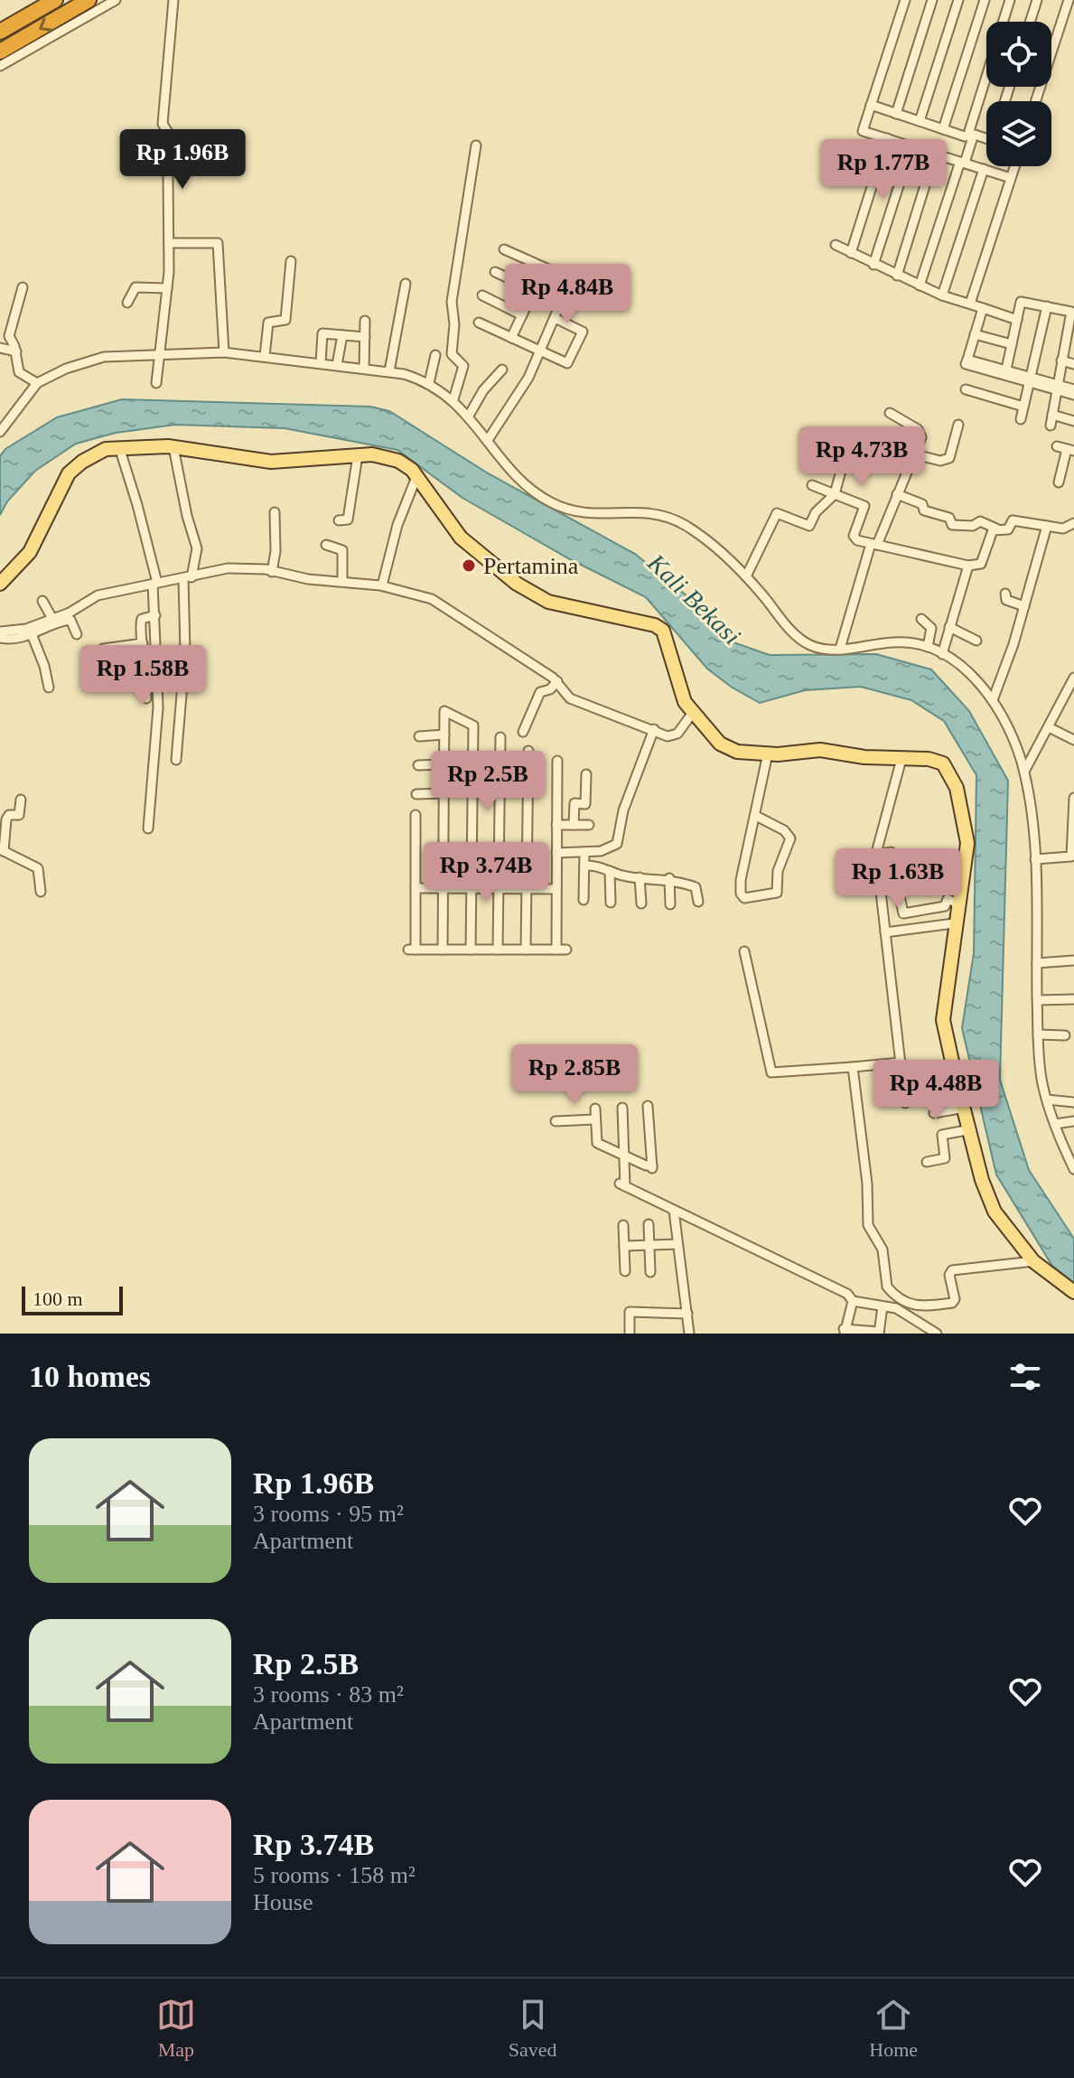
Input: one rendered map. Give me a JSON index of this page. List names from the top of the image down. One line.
{"water":["Kali Bekasi"],"places":["Pertamina"],"scale_bar":"100 m","page":{"price":["Rp 1.96B","Rp 1.77B","Rp 4.84B","Rp 4.73B","Rp 1.58B","Rp 2.5B","Rp 3.74B","Rp 1.63B","Rp 2.85B","Rp 4.48B"],"scale":"100 m","heading":"10 homes","list":[{"name":"Rp 1.96B","note":"3 rooms · 95 m² · Apartment"},{"name":"Rp 2.5B","note":"3 rooms · 83 m² · Apartment"},{"name":"Rp 3.74B","note":"5 rooms · 158 m² · House"}],"tabs":["Map","Saved","Home"]}}
